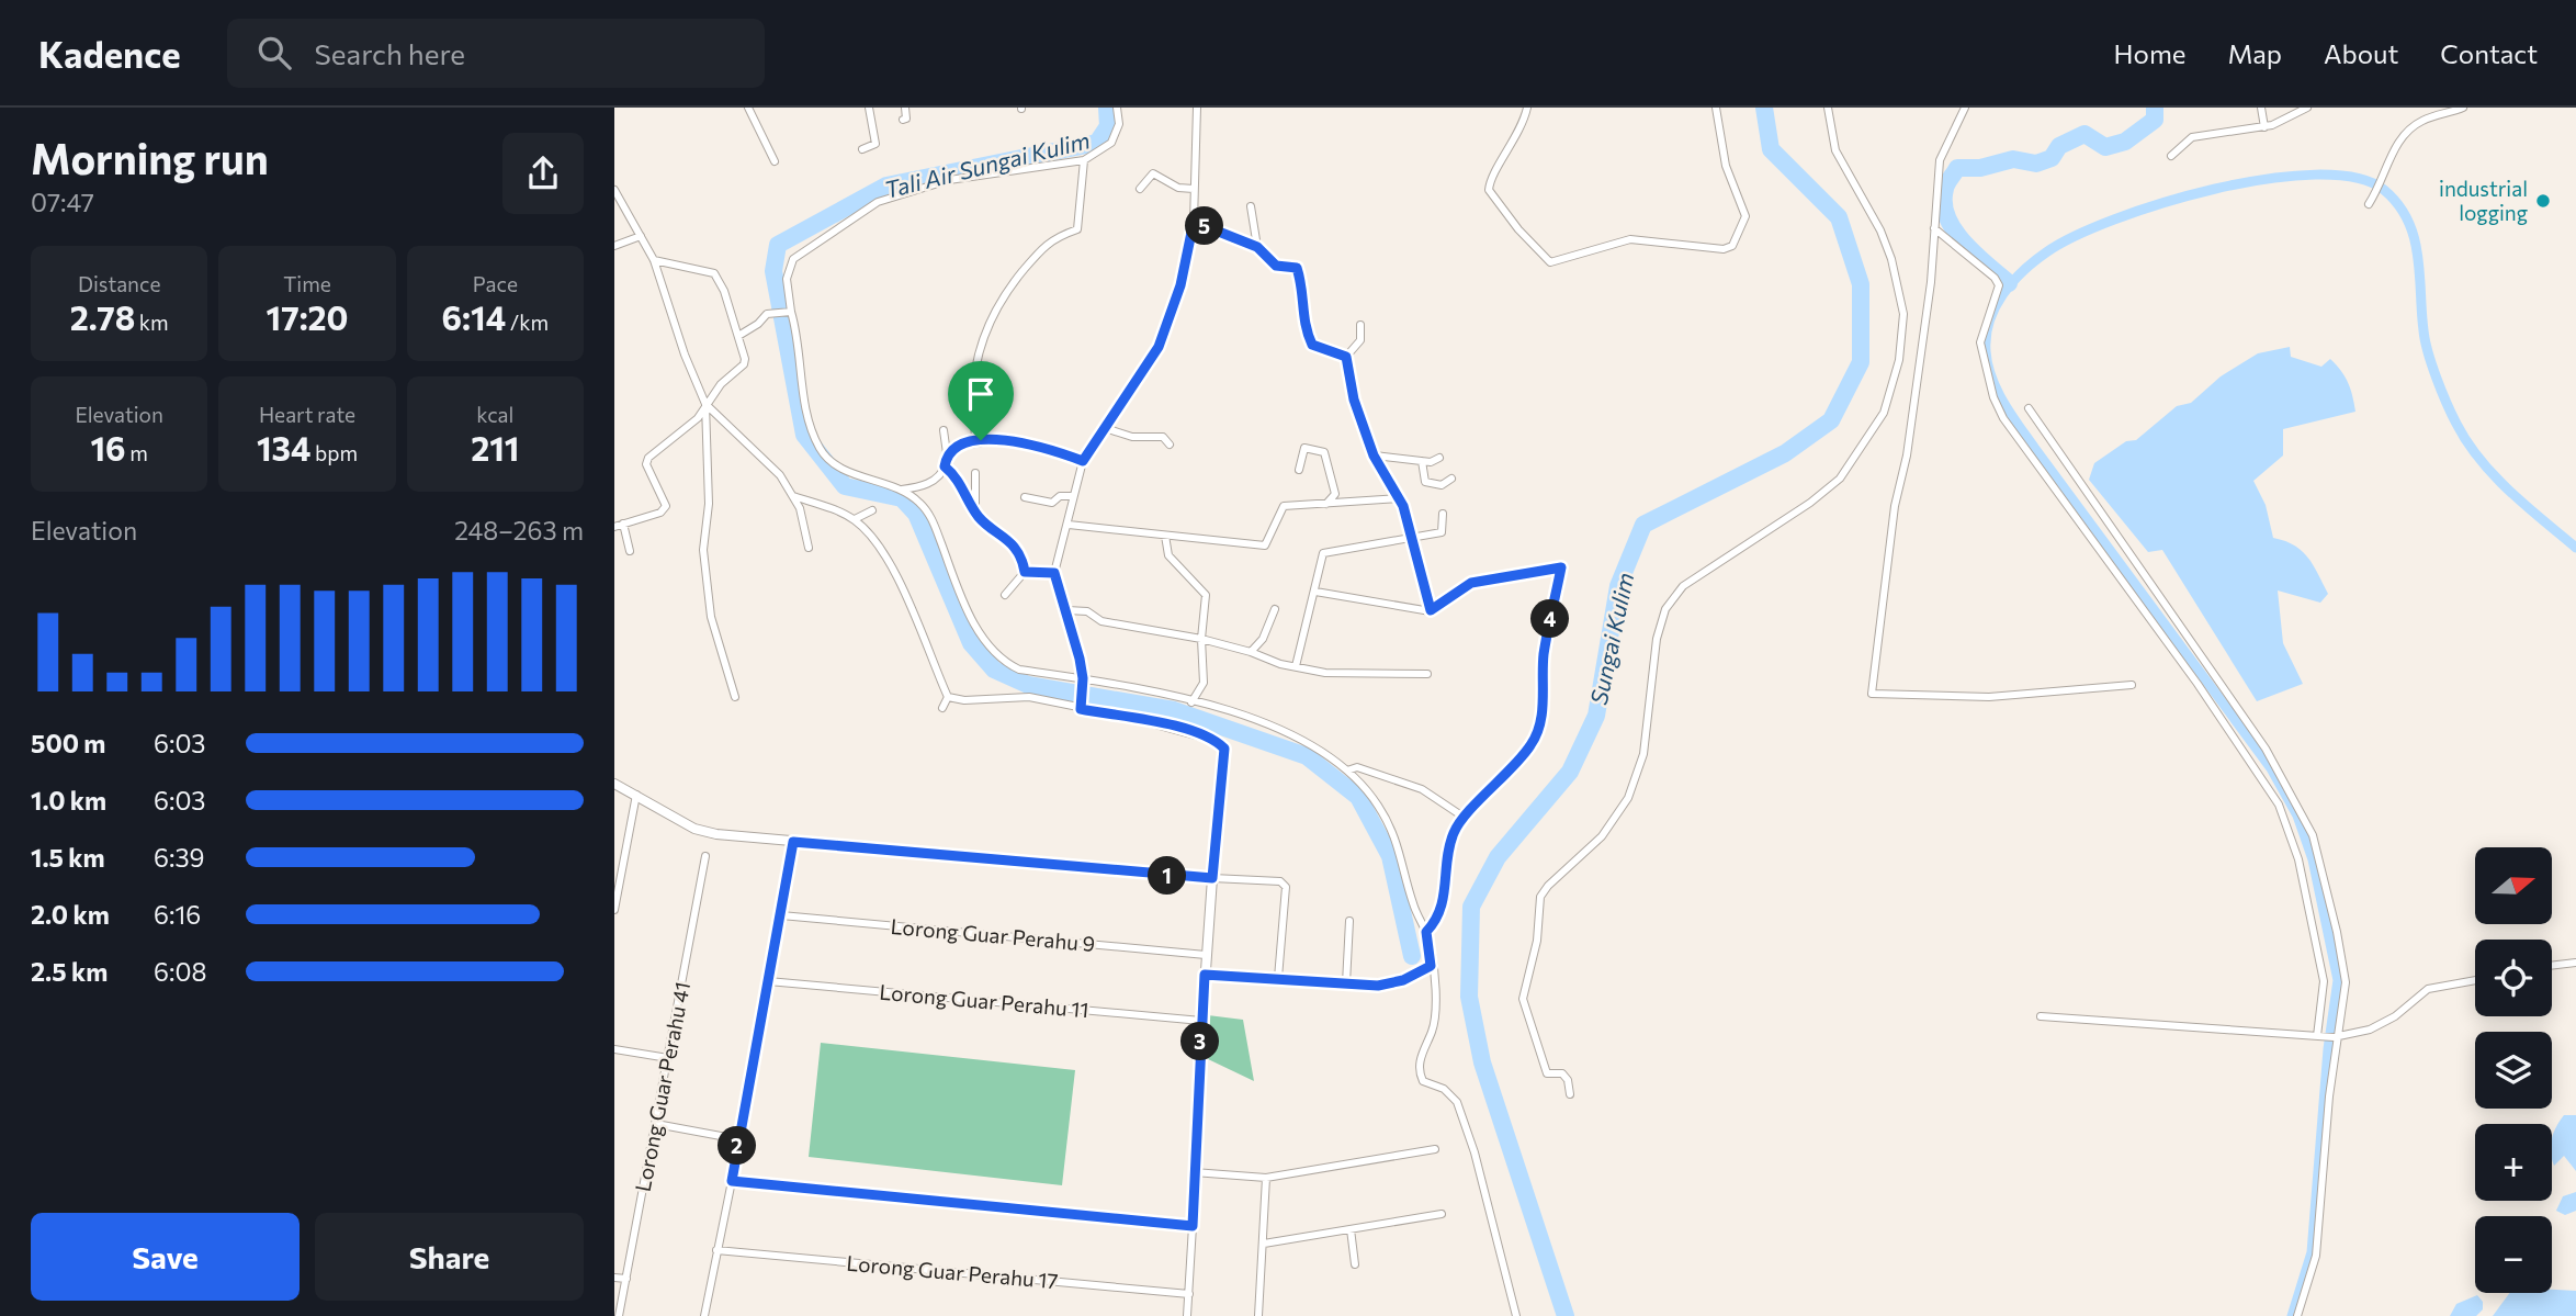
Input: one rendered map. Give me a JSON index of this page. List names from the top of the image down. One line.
{"streets":{"street":["Lorong Guar Perahu 9","Lorong Guar Perahu 11","Lorong Guar Perahu 41","Lorong Guar Perahu 17"]},"water":["Tali Air Sungai Kulim","Sungai Kulim"],"places":["industrial logging"],"north":"right","page":{"header":"Kadence","search":"Search here","nav":["Home","Map","About","Contact"],"heading":["Morning run","07:47"],"pins":["5","4","1","3","2"],"stats":[["Distance","2.78 km"],["Time","17:20"],["Pace","6:14 /km"],["Elevation","16 m"],["Heart rate","134 bpm"],["kcal","211"]],"chart":["Elevation","248–263 m"],"list":[{"name":"500 m","note":"6:03"},{"name":"1.0 km","note":"6:03"},{"name":"1.5 km","note":"6:39"},{"name":"2.0 km","note":"6:16"},{"name":"2.5 km","note":"6:08"}],"map_buttons":["+","−"],"buttons":["Save","Share"]}}
